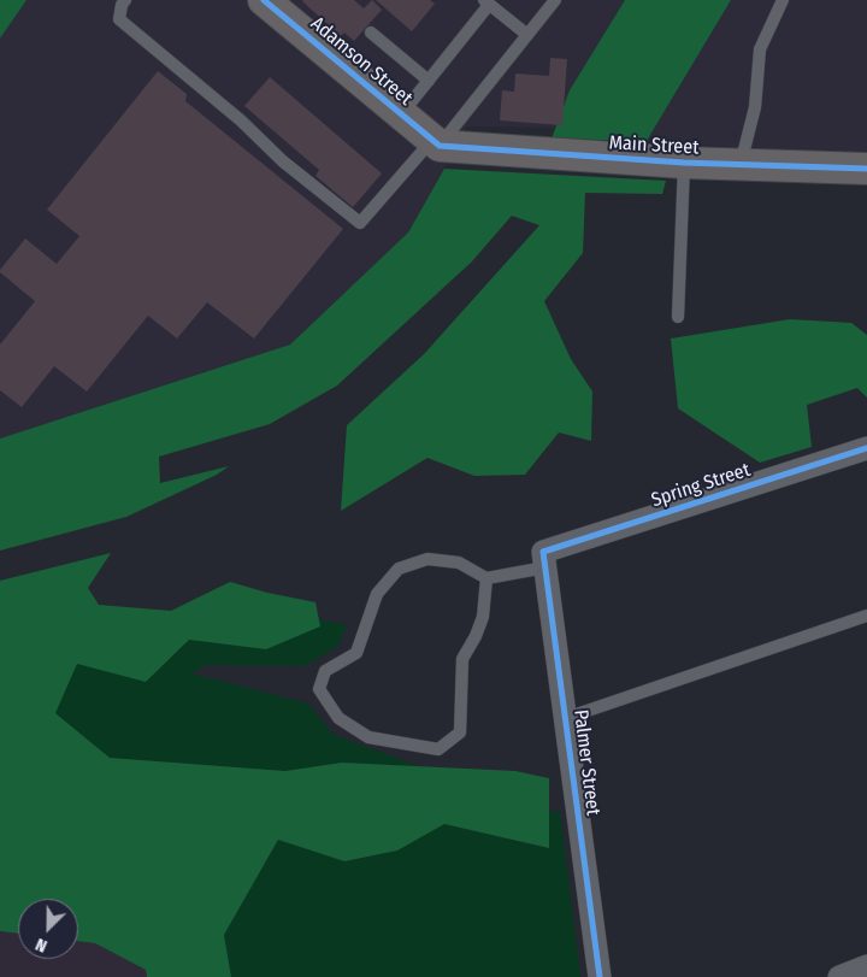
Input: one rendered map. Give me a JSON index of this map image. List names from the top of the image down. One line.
{"streets":{"street":["Adamson Street","Main Street","Spring Street","Palmer Street"]},"crossings":[["Adamson Street","Main Street"],["Spring Street","Palmer Street"]],"north":"bottom left"}
